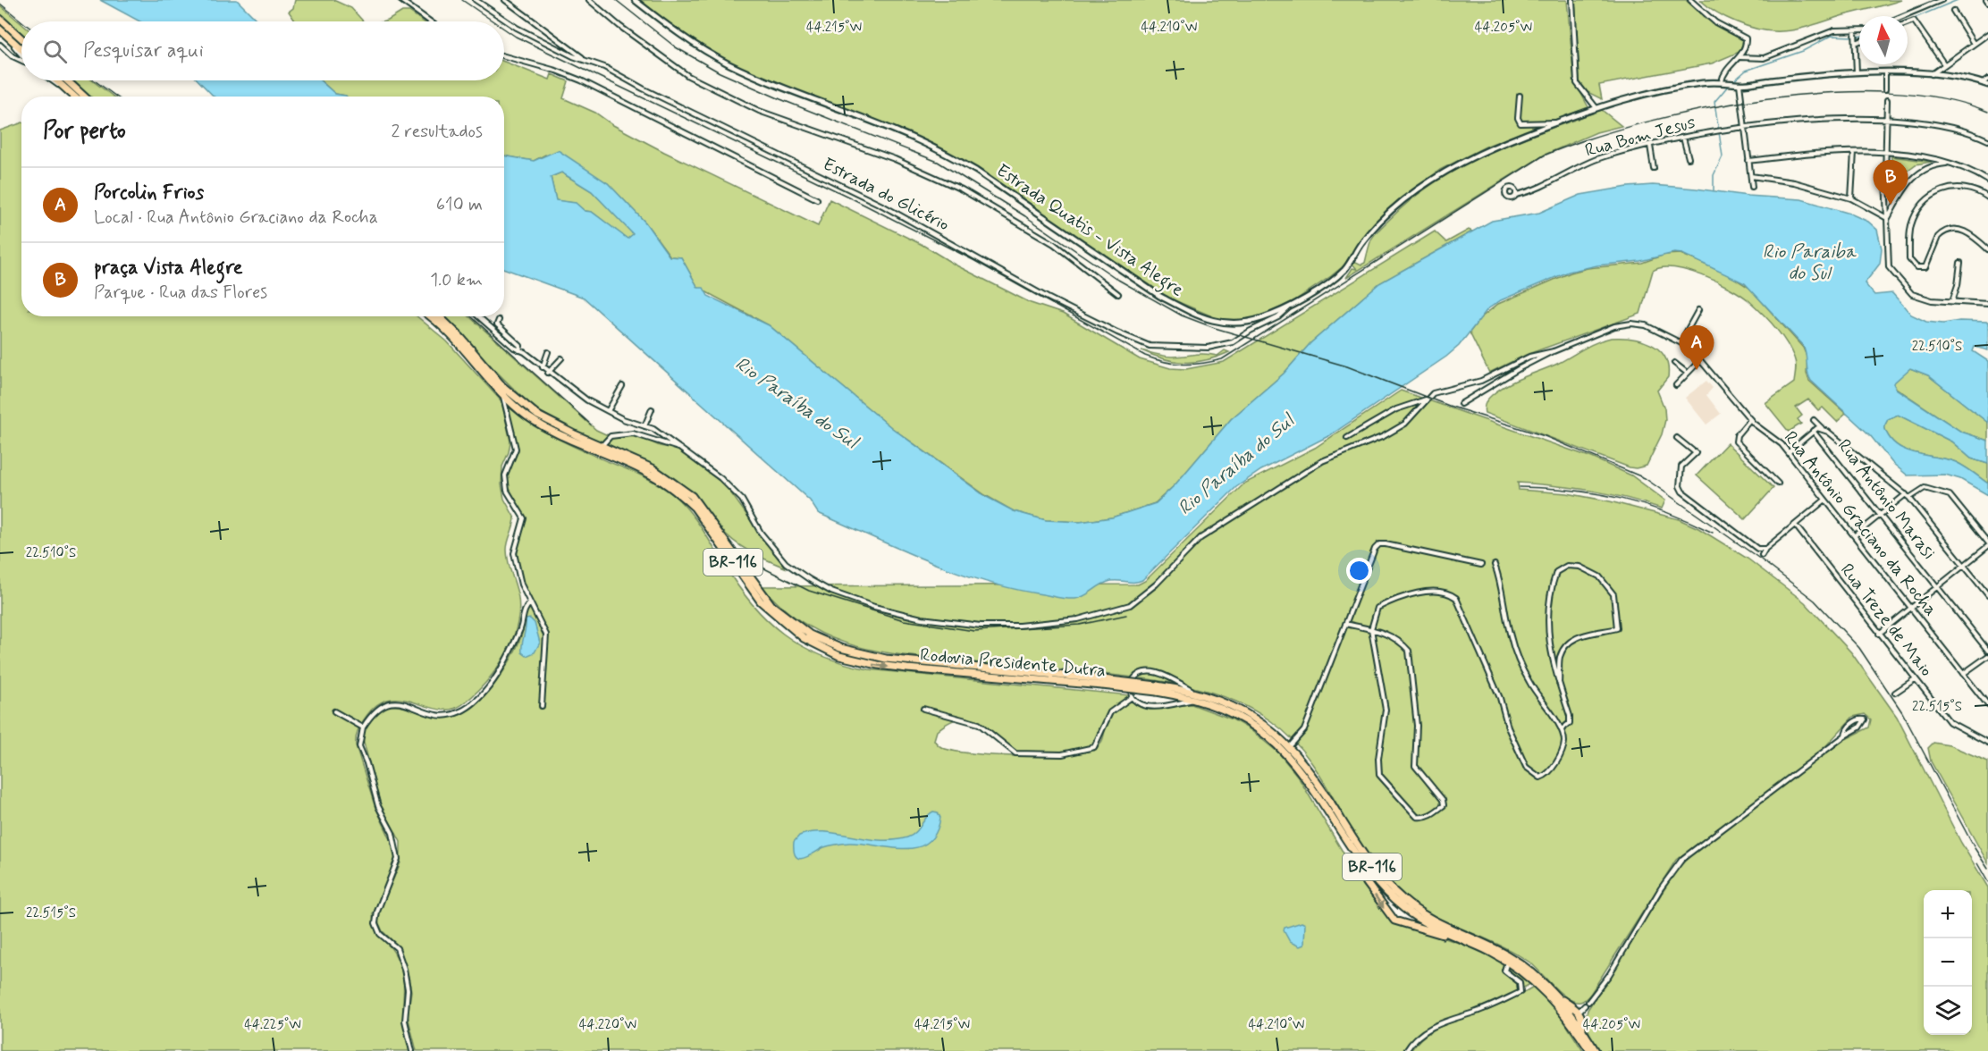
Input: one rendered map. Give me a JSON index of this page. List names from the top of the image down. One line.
{"streets":{"highway":["BR-116","Rodovia Presidente Dutra"],"street":["Rua Bom Jesus","Estrada do Glicério","Estrada Quatis - Vista Alegre","Rua Antônio Marasi","Rua Antônio Graciano da Rocha","Rua Treze de Maio"]},"crossings":[["Estrada do Glicério","Estrada Quatis - Vista Alegre"]],"water":["Rio Paraiba do Sul","Rio Paraíba do Sul"],"north":"top","page":{"search":"Pesquisar aqui","heading":["Por perto","2 resultados"],"pins":["B","A"],"list":[{"mark":"A","name":"Porcolin Frios","note":"Local · Rua Antônio Graciano da Rocha","value":"610 m"},{"mark":"B","name":"praça Vista Alegre","note":"Parque · Rua das Flores","value":"1.0 km"}],"map_buttons":["+","−"]},"coordinates":["44.215°W","44.210°W","44.205°W","22.510°S","22.515°S","44.225°W","44.220°W"]}
